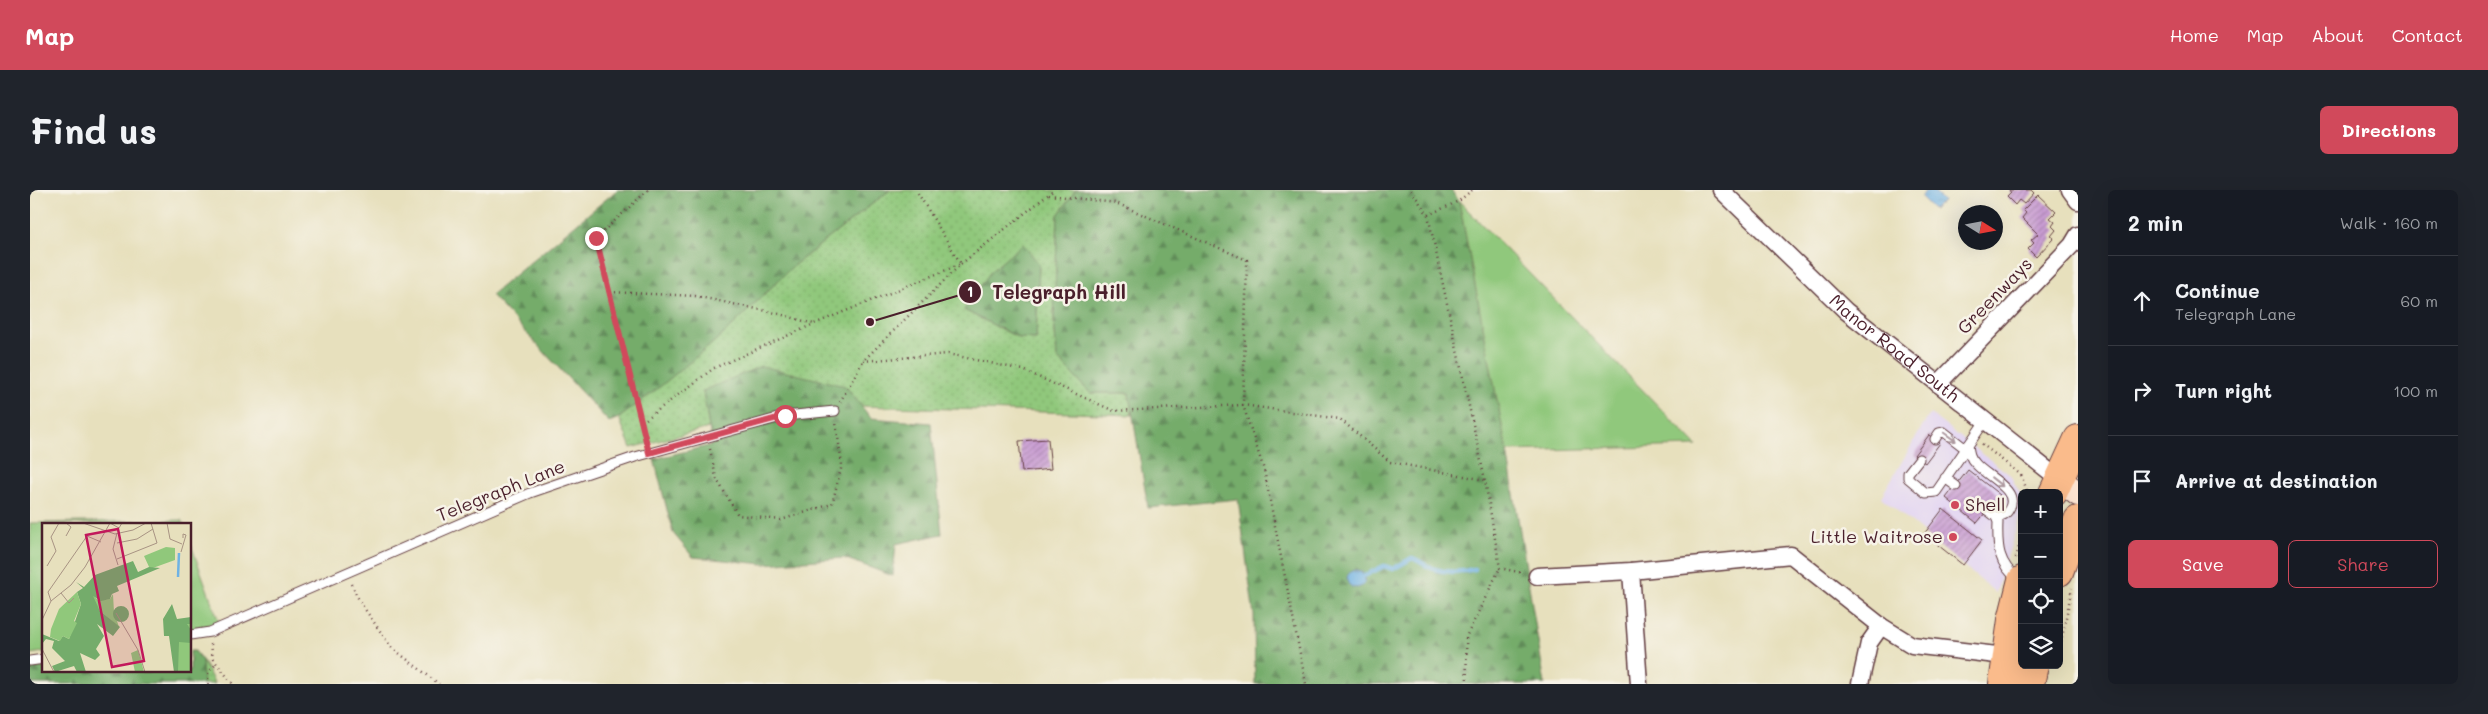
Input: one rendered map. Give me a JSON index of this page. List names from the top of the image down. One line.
{"streets":{"street":["Greenways","Manor Road South"],"lane":["Telegraph Lane"]},"crossings":[["Greenways","Manor Road South"]],"places":["Telegraph Hill","Shell","Little Waitrose"],"north":"right","page":{"header":"Map","nav":["Home","Map","About","Contact"],"buttons":["Directions",["Save","Share"]],"title":"Find us","heading":["2 min","Walk · 160 m"],"list":[["Continue","Telegraph Lane","60 m"],["Turn right","100 m"],"Arrive at destination"],"map_buttons":["+","−"]}}
